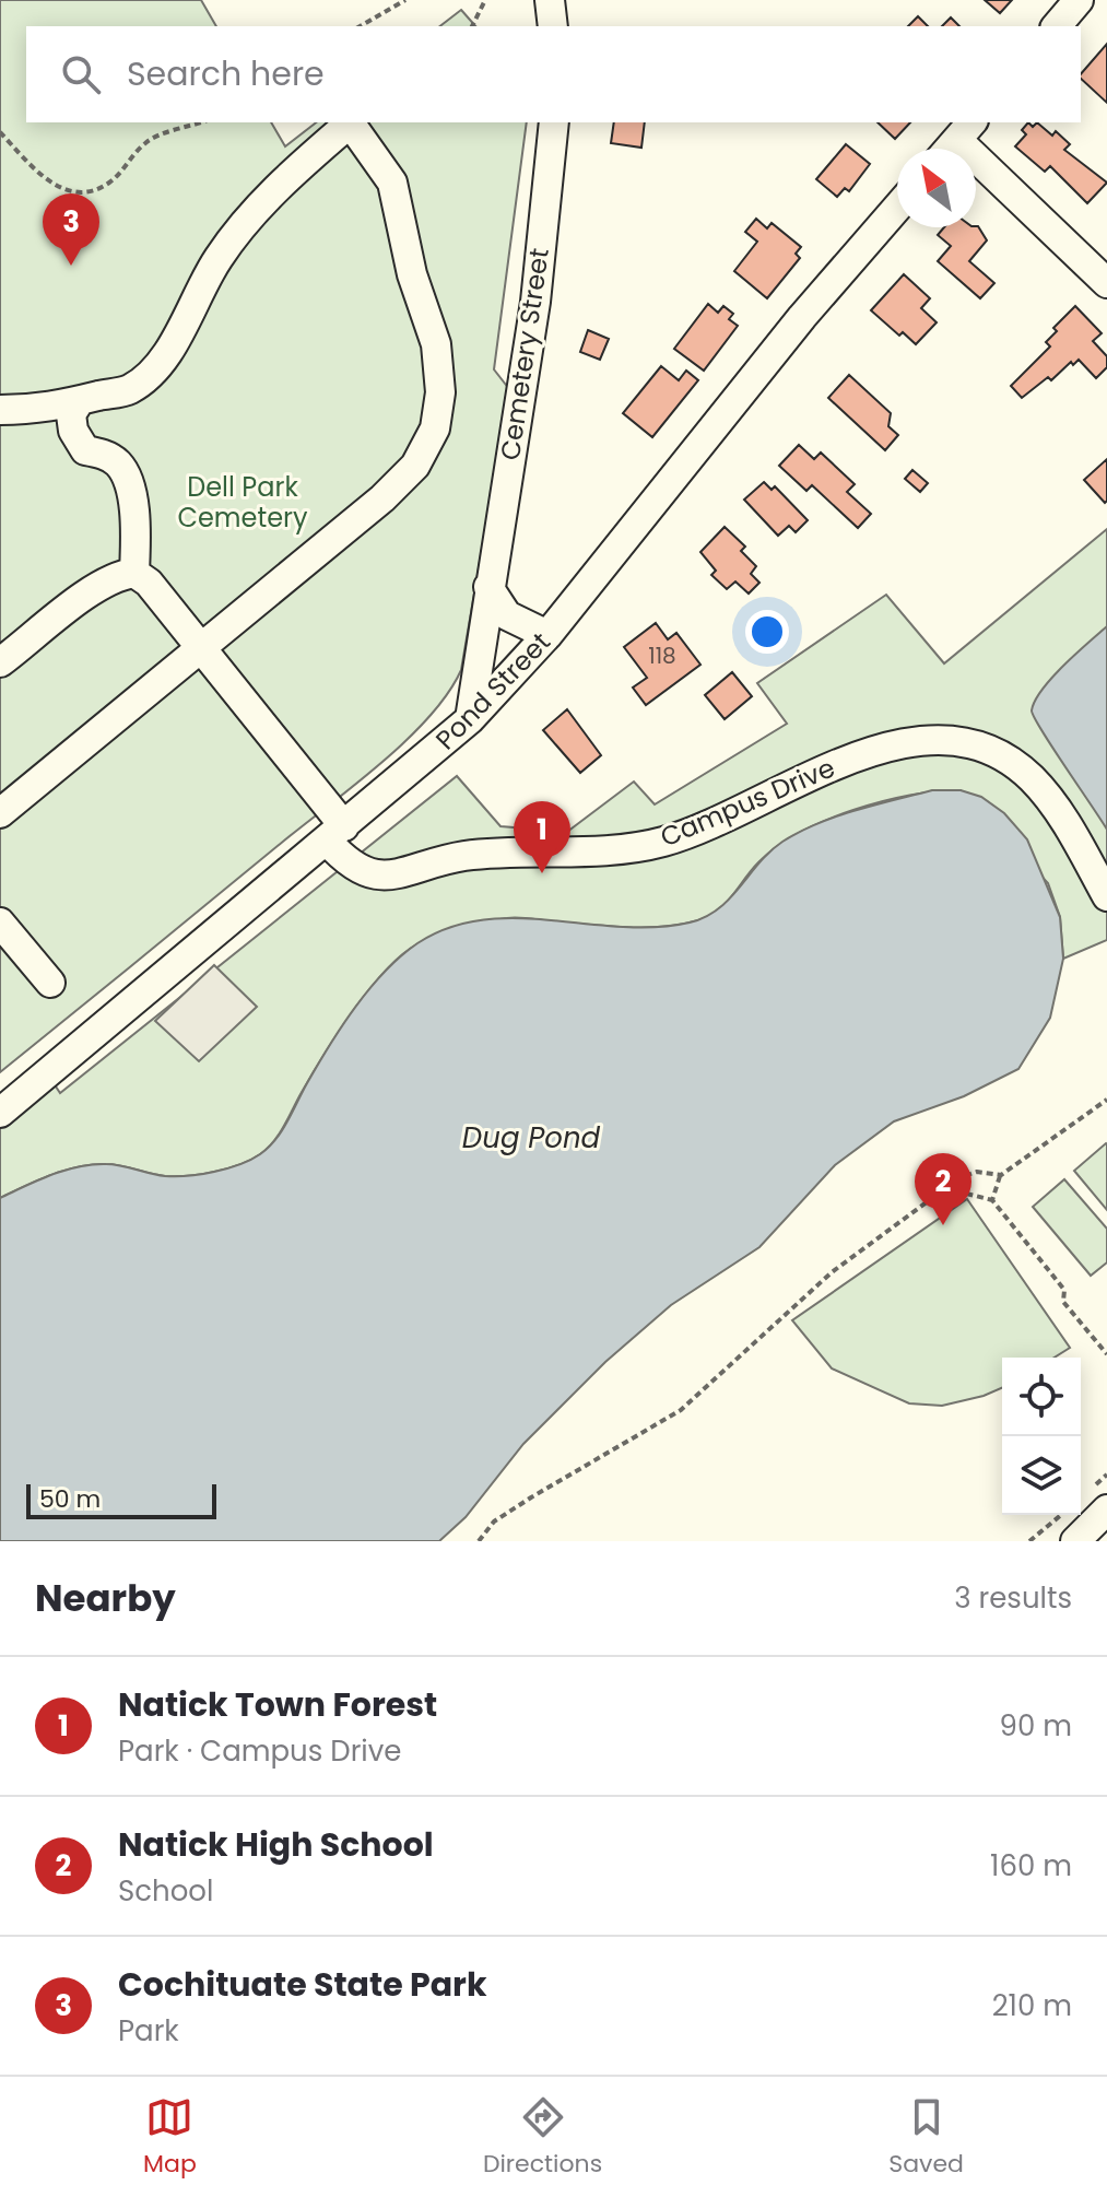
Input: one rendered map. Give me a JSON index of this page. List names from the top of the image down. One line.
{"streets":{"street":["Cemetery Street","Pond Street","Campus Drive"]},"crossings":[["Cemetery Street","Pond Street"],["Pond Street","Campus Drive"]],"water":["Dug Pond"],"parks":["Dell Park Cemetery"],"house_numbers":["118"],"scale_bar":"50 m","north":"top left","page":{"search":"Search here","pins":["3","1","2"],"scale":"50 m","heading":["Nearby","3 results"],"list":[{"mark":"1","name":"Natick Town Forest","note":"Park · Campus Drive","value":"90 m"},{"mark":"2","name":"Natick High School","note":"School","value":"160 m"},{"mark":"3","name":"Cochituate State Park","note":"Park","value":"210 m"}],"nav":["Map","Directions","Saved"]}}
